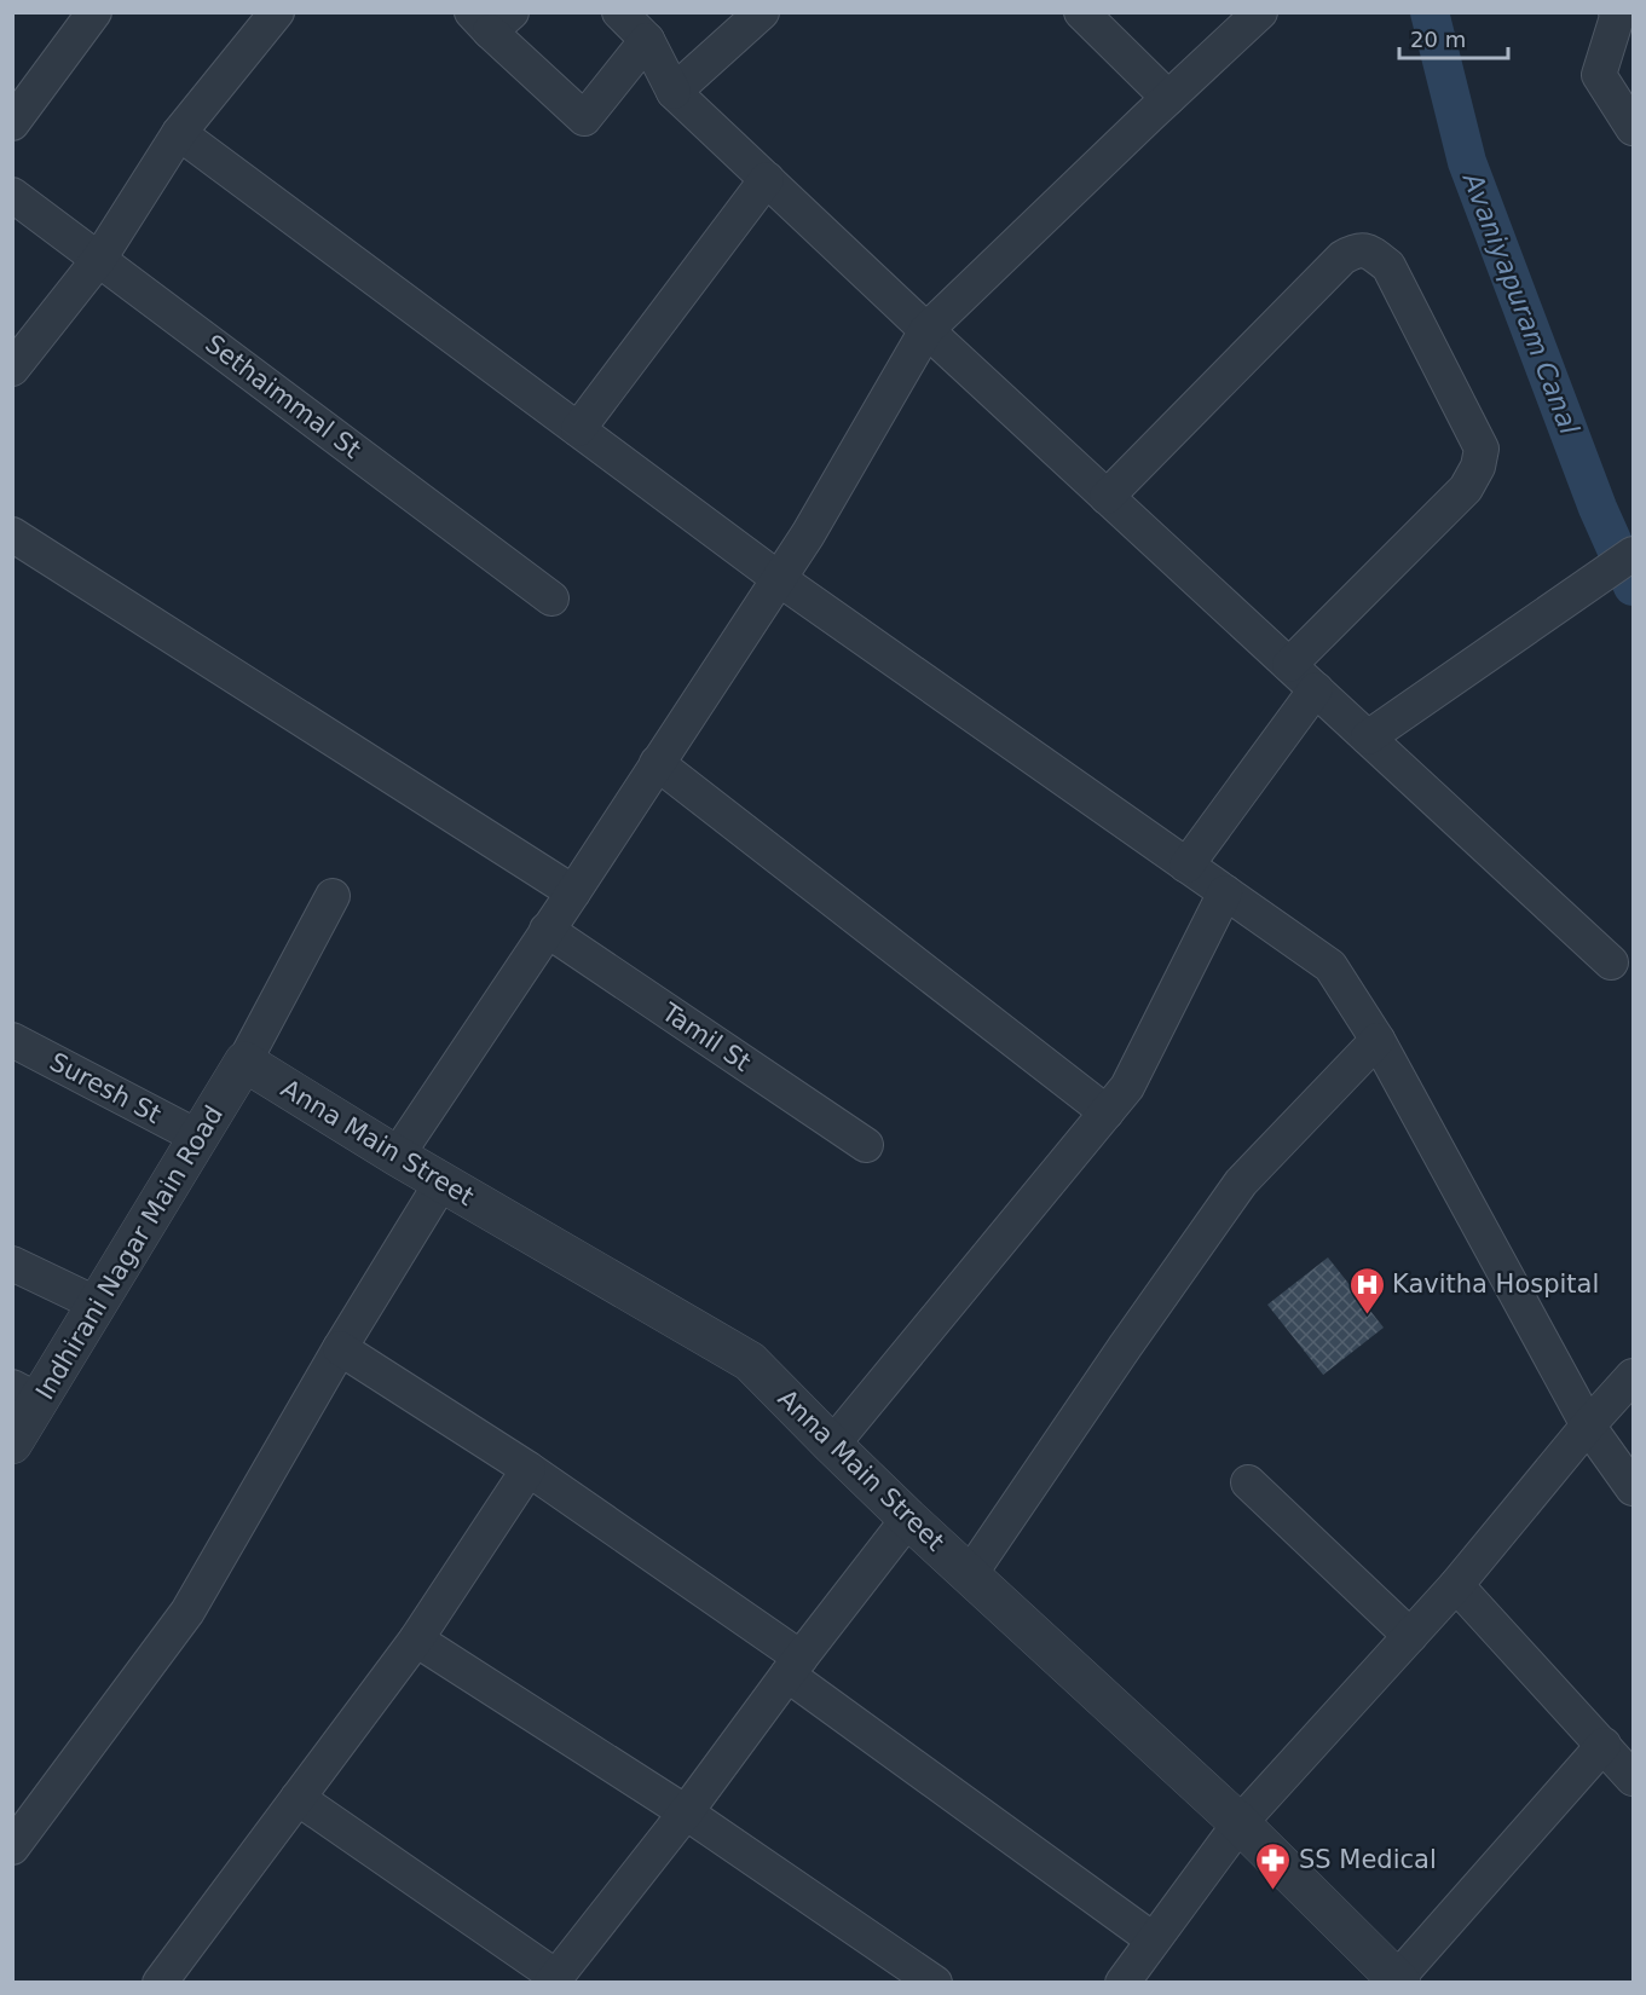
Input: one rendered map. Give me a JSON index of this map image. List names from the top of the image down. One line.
{"streets":{"street":["Sethaimmal St","Tamil St","Suresh St","Anna Main Street","Indhirani Nagar Main Road"]},"crossings":[["Suresh St","Indhirani Nagar Main Road"],["Anna Main Street","Indhirani Nagar Main Road"]],"water":["Avaniyapuram Canal"],"places":{"hospital":["Kavitha Hospital"],"pharmacy":["SS Medical"]},"scale_bar":"20 m"}
